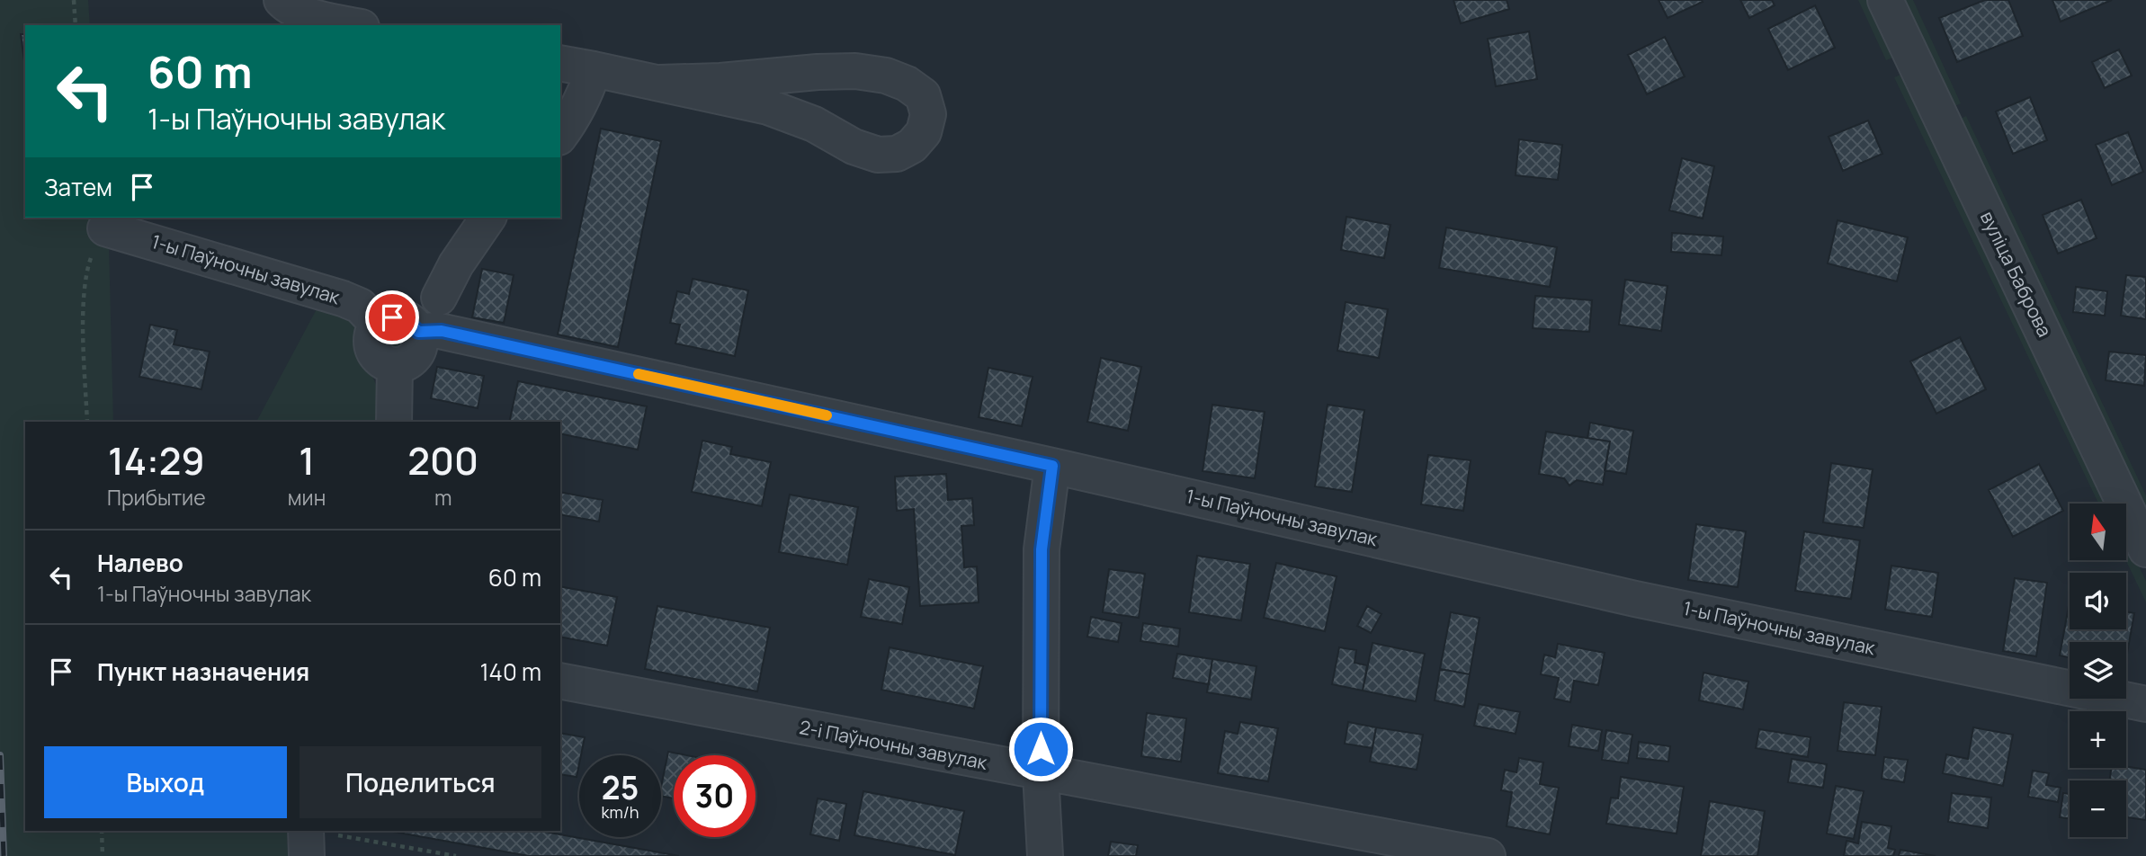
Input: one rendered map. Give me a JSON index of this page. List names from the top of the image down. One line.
{"streets":{"street":["1-ы Паўночны завулак","вуліца Баброва","2-і Паўночны завулак"]},"north":"top","page":{"turn":["60 m","1-ы Паўночны завулак"],"then":"Затем","eta":["14:29","Прибытие","1","мин","200","m"],"map_buttons":["+","−"],"list":[{"name":"Налево","note":"1-ы Паўночны завулак","value":"60 m"},{"name":"Пункт назначения","value":"140 m"}],"buttons":["Выход","Поделиться"],"speed":"25 km/h","limit":"30"}}
